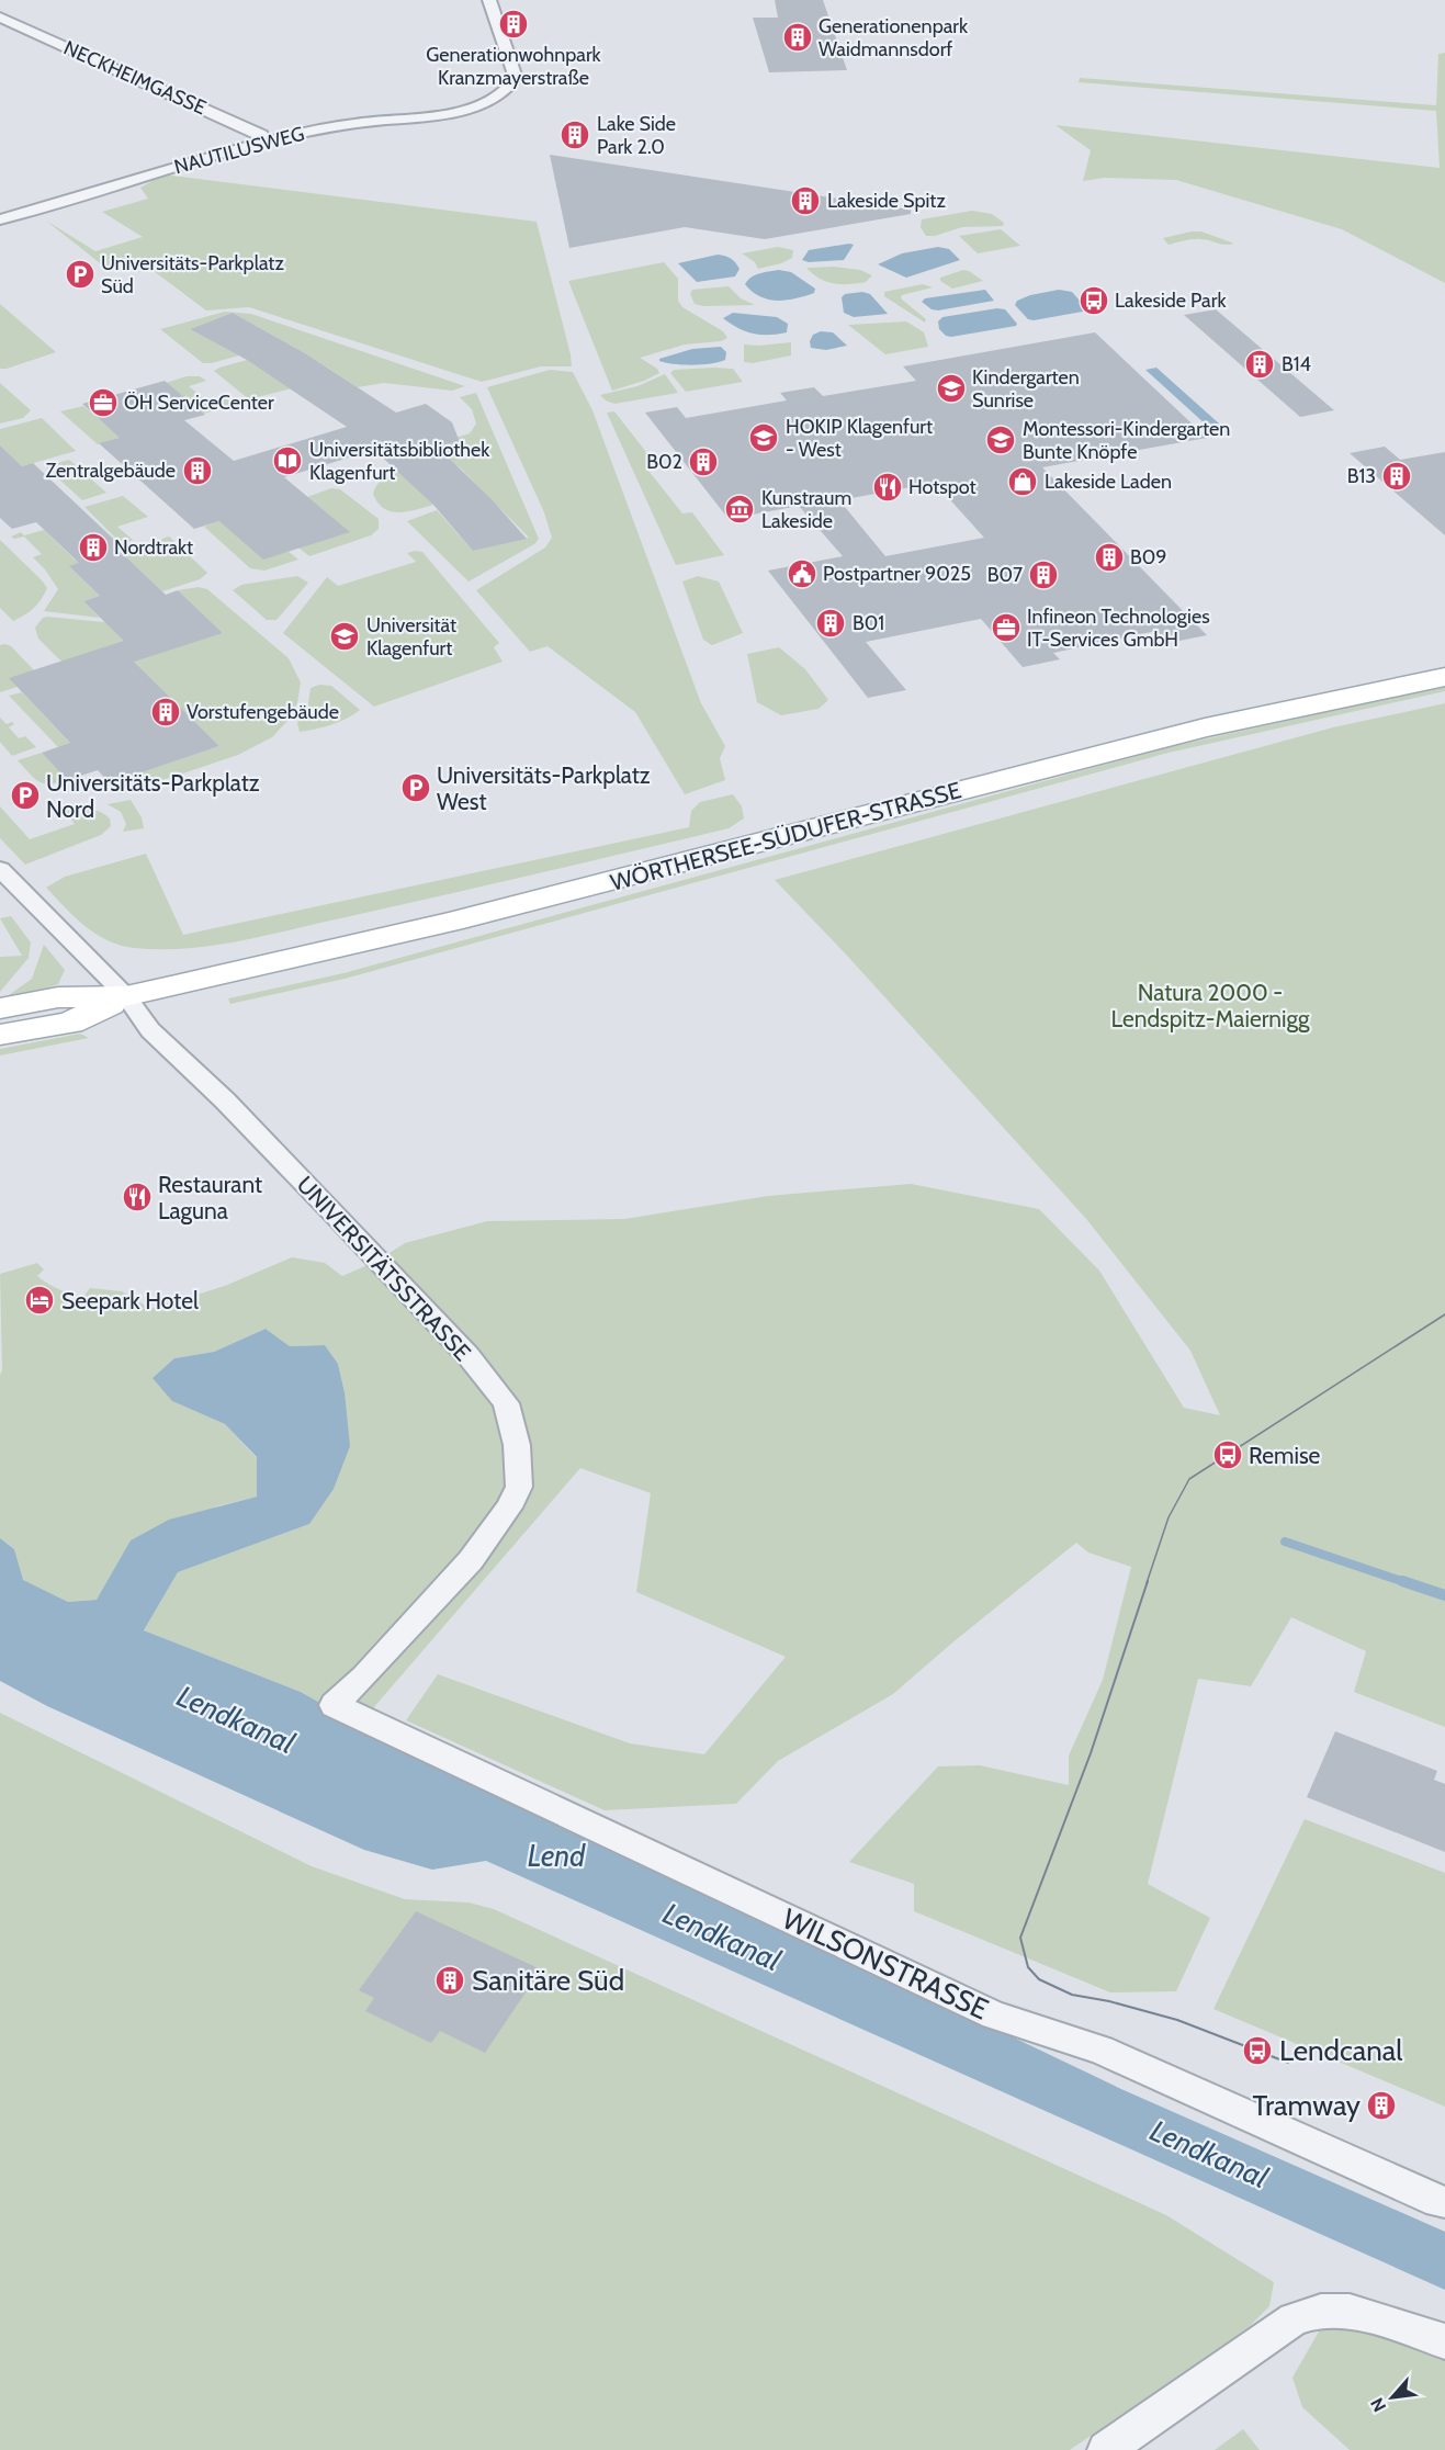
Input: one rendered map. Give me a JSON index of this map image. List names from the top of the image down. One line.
{"streets":{"main road":["WÖRTHERSEE-SÜDUFER-STRASSE"],"street":["NECKHEIMGASSE","NAUTILUSWEG","UNIVERSITÄTSSTRASSE","WILSONSTRASSE"]},"crossings":[["NECKHEIMGASSE","NAUTILUSWEG"],["WÖRTHERSEE-SÜDUFER-STRASSE","UNIVERSITÄTSSTRASSE"],["UNIVERSITÄTSSTRASSE","WILSONSTRASSE"]],"water":["Lendkanal","Lend"],"parks":["Natura 2000 - Lendspitz-Maiernigg"],"places":{"building":["Generationwohnpark Kranzmayerstraße","Generationenpark Waidmannsdorf","Lake Side Park 2.0","Lakeside Spitz","B14","B02","Zentralgebäude","B13","Nordtrakt","B09","B07","B01","Vorstufengebäude","Sanitäre Süd","Tramway"],"parking":["Universitäts-Parkplatz Süd","Universitäts-Parkplatz West","Universitäts-Parkplatz Nord"],"bus stop":["Lakeside Park","Remise","Lendcanal"],"school or university":["Kindergarten Sunrise","HOKIP Klagenfurt - West","Montessori-Kindergarten Bunte Knöpfe","Universität Klagenfurt"],"office":["ÖH ServiceCenter","Infineon Technologies IT-Services GmbH"],"library":["Universitätsbibliothek Klagenfurt"],"shop":["Lakeside Laden"],"restaurant":["Hotspot","Restaurant Laguna"],"museum":["Kunstraum Lakeside"],"public building":["Postpartner 9025"],"hotel":["Seepark Hotel"]},"north":"bottom left"}
